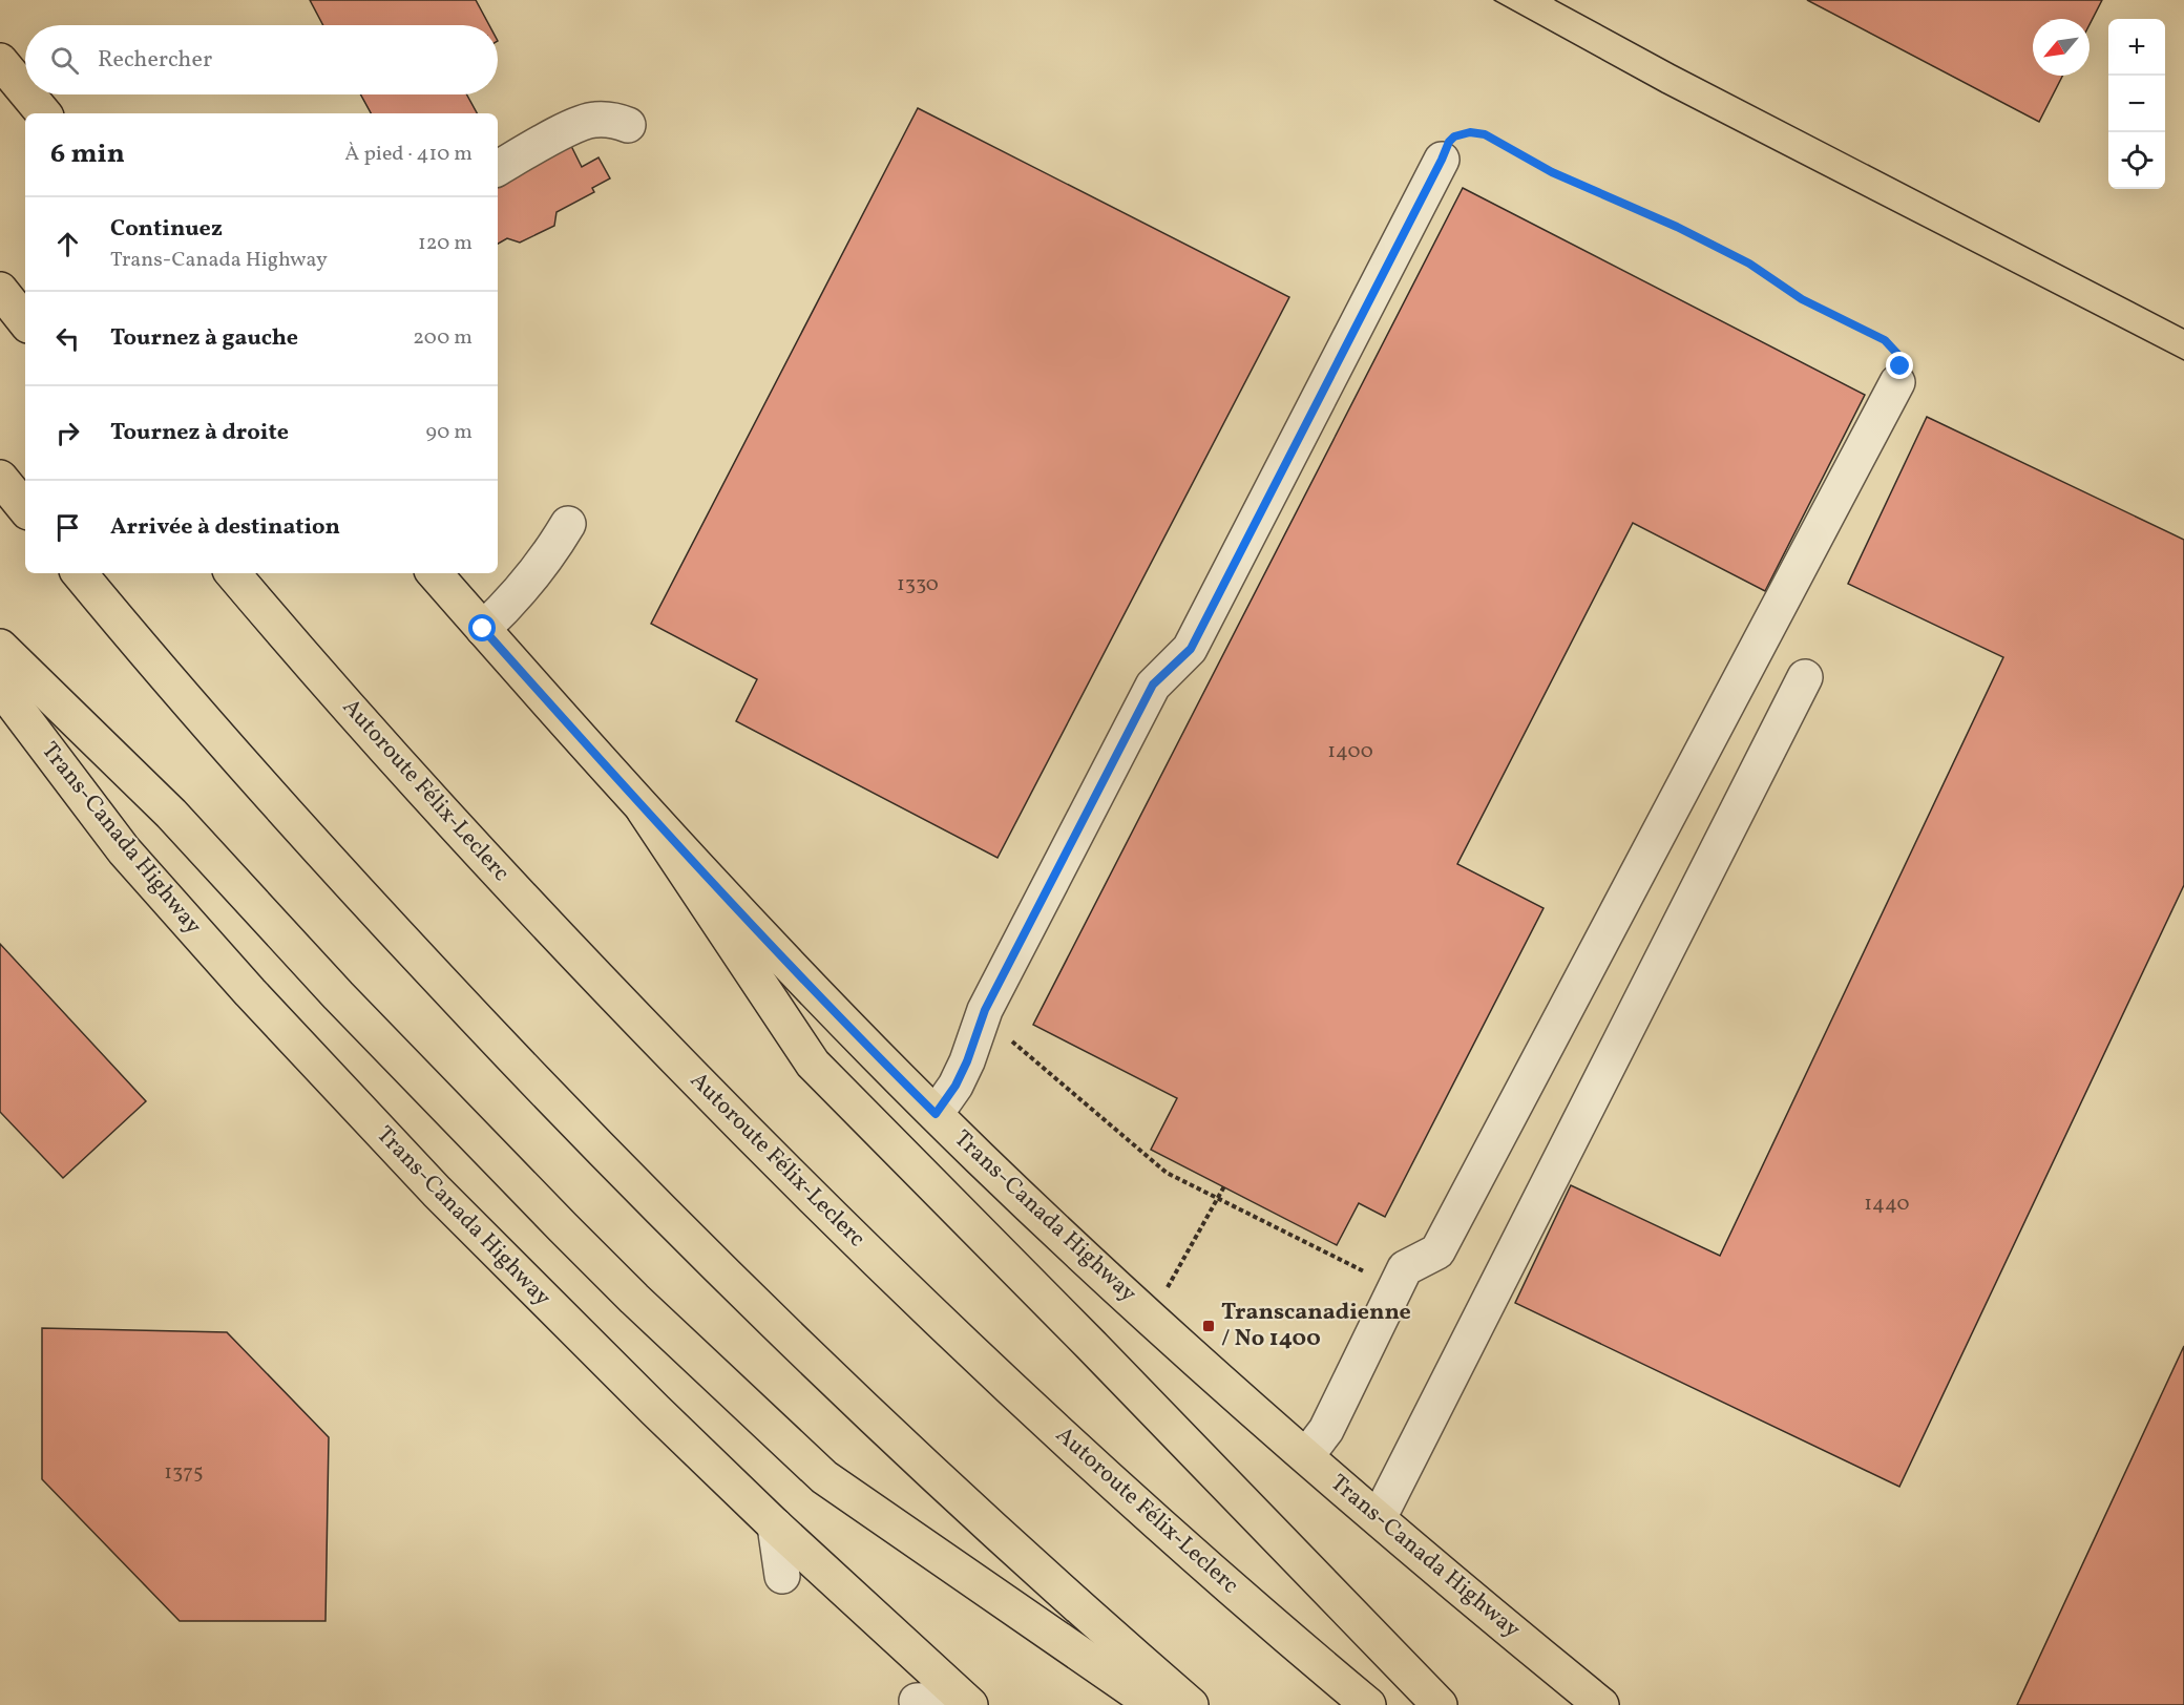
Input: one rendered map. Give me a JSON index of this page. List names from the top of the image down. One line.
{"streets":{"main road":["Autoroute Félix-Leclerc","Trans-Canada Highway"]},"places":{"transit":["Transcanadienne / No 1400"]},"house_numbers":["1330","1400","1440","1375"],"north":"bottom left","page":{"map_buttons":["+","−"],"search":"Rechercher","heading":["6 min","À pied · 410 m"],"list":[["Continuez","Trans-Canada Highway","120 m"],["Tournez à gauche","200 m"],["Tournez à droite","90 m"],"Arrivée à destination"]}}
